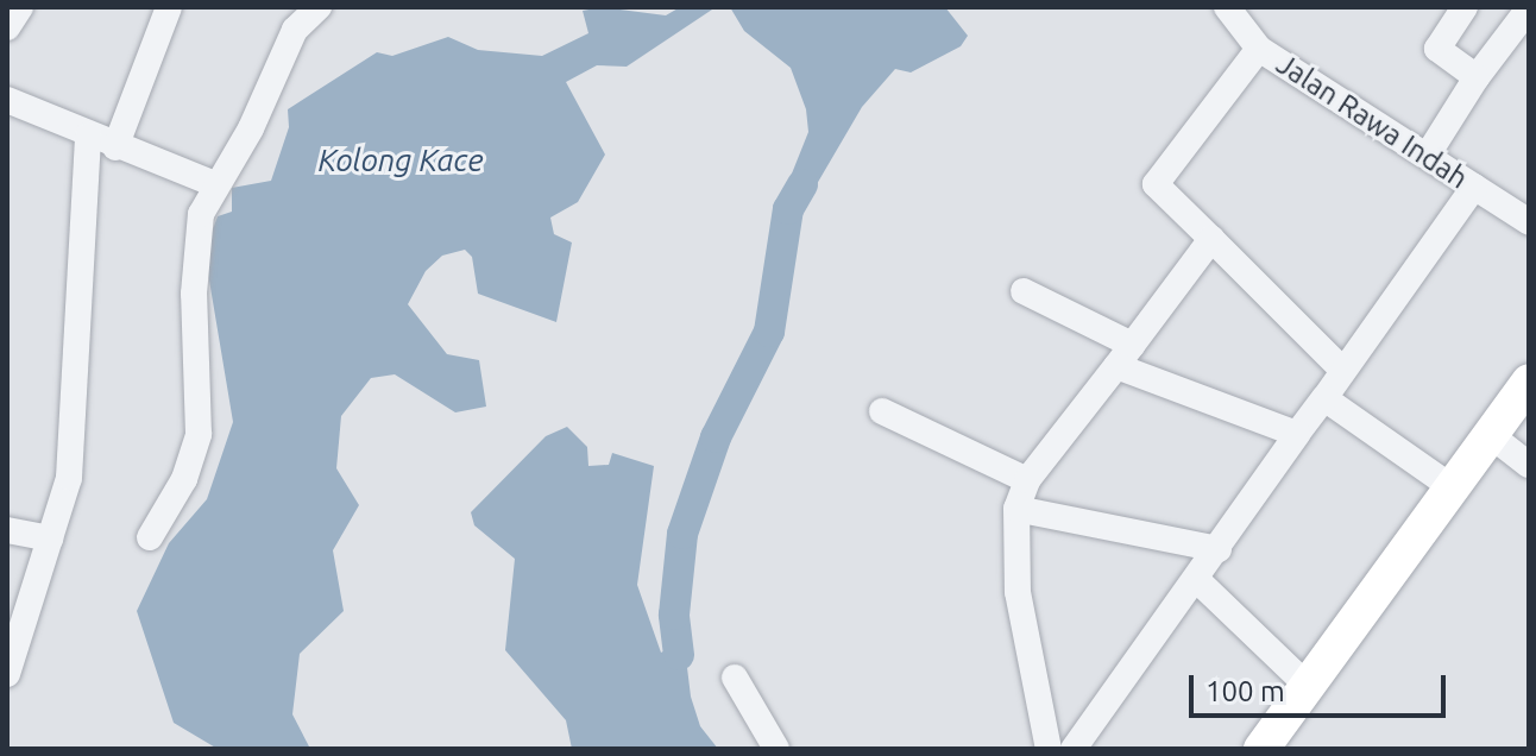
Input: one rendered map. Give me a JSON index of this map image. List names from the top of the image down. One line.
{"streets":{"street":["Jalan Rawa Indah"]},"water":["Kolong Kace"],"scale_bar":"100 m"}
